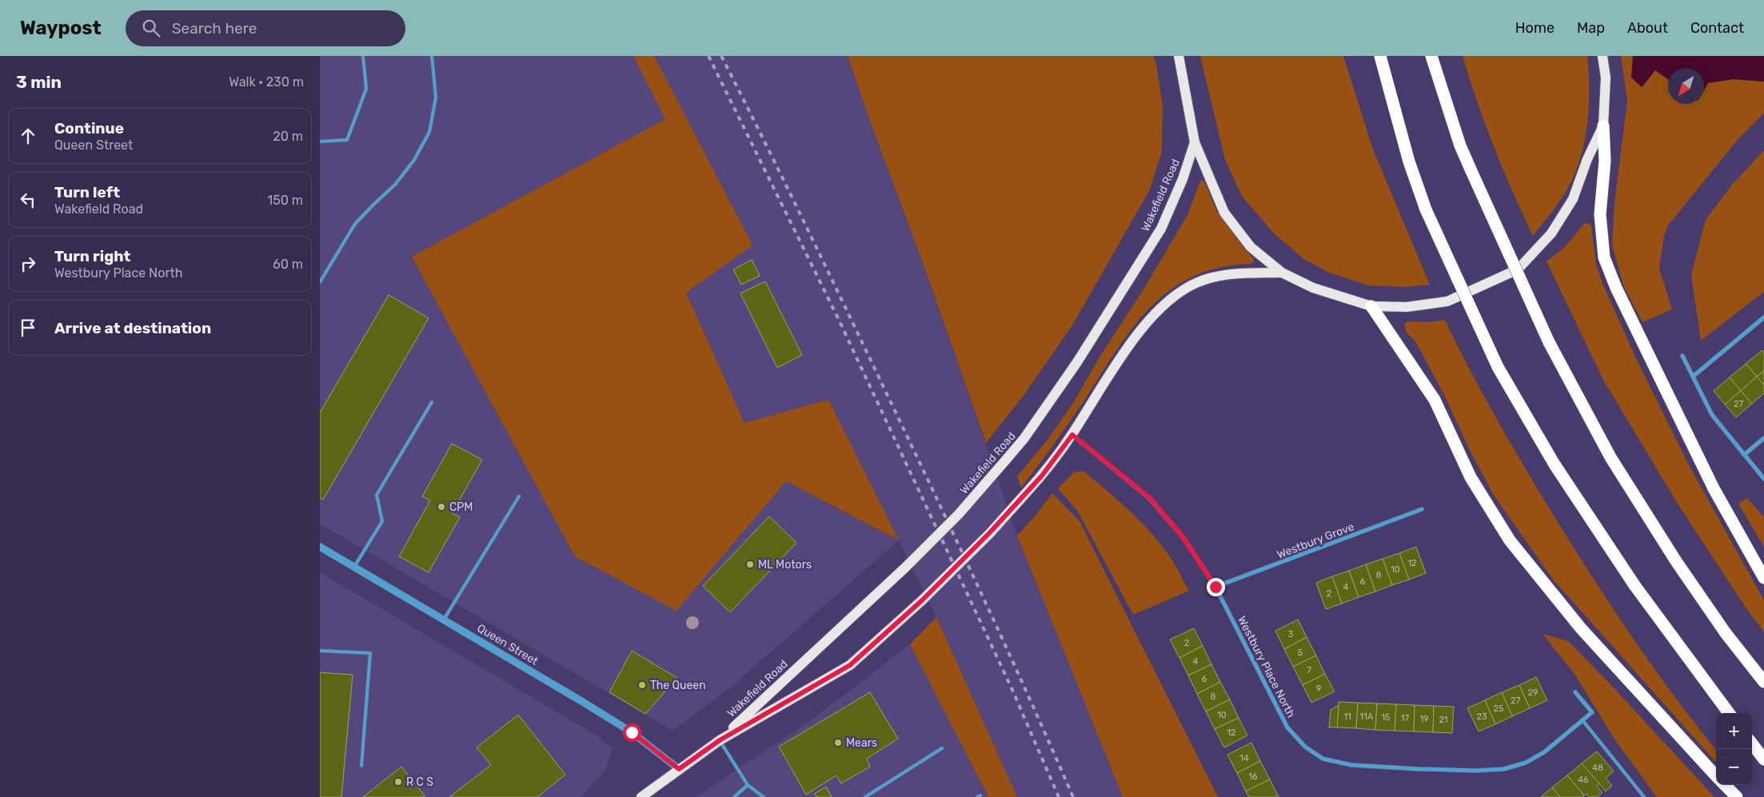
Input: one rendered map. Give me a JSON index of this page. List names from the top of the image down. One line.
{"streets":{"main road":["Wakefield Road"],"street":["Westbury Grove","Queen Street","Westbury Place North"]},"crossings":[["Wakefield Road","Queen Street"],["Wakefield Road","Westbury Place North"],["Westbury Grove","Westbury Place North"]],"places":["CPM","ML Motors","The Queen","Mears","R C S"],"house_numbers":["27","12","10","8","6","4","2","3","2","5","4","7","6","9","29","8","27","25","10","11","11A","23","15","17","19","21","12","14","48","16","46"],"north":"bottom left","page":{"header":"Waypost","search":"Search here","nav":["Home","Map","About","Contact"],"heading":["3 min","Walk · 230 m"],"list":[["Continue","Queen Street","20 m"],["Turn left","Wakefield Road","150 m"],["Turn right","Westbury Place North","60 m"],"Arrive at destination"],"map_buttons":["+","−"]}}
